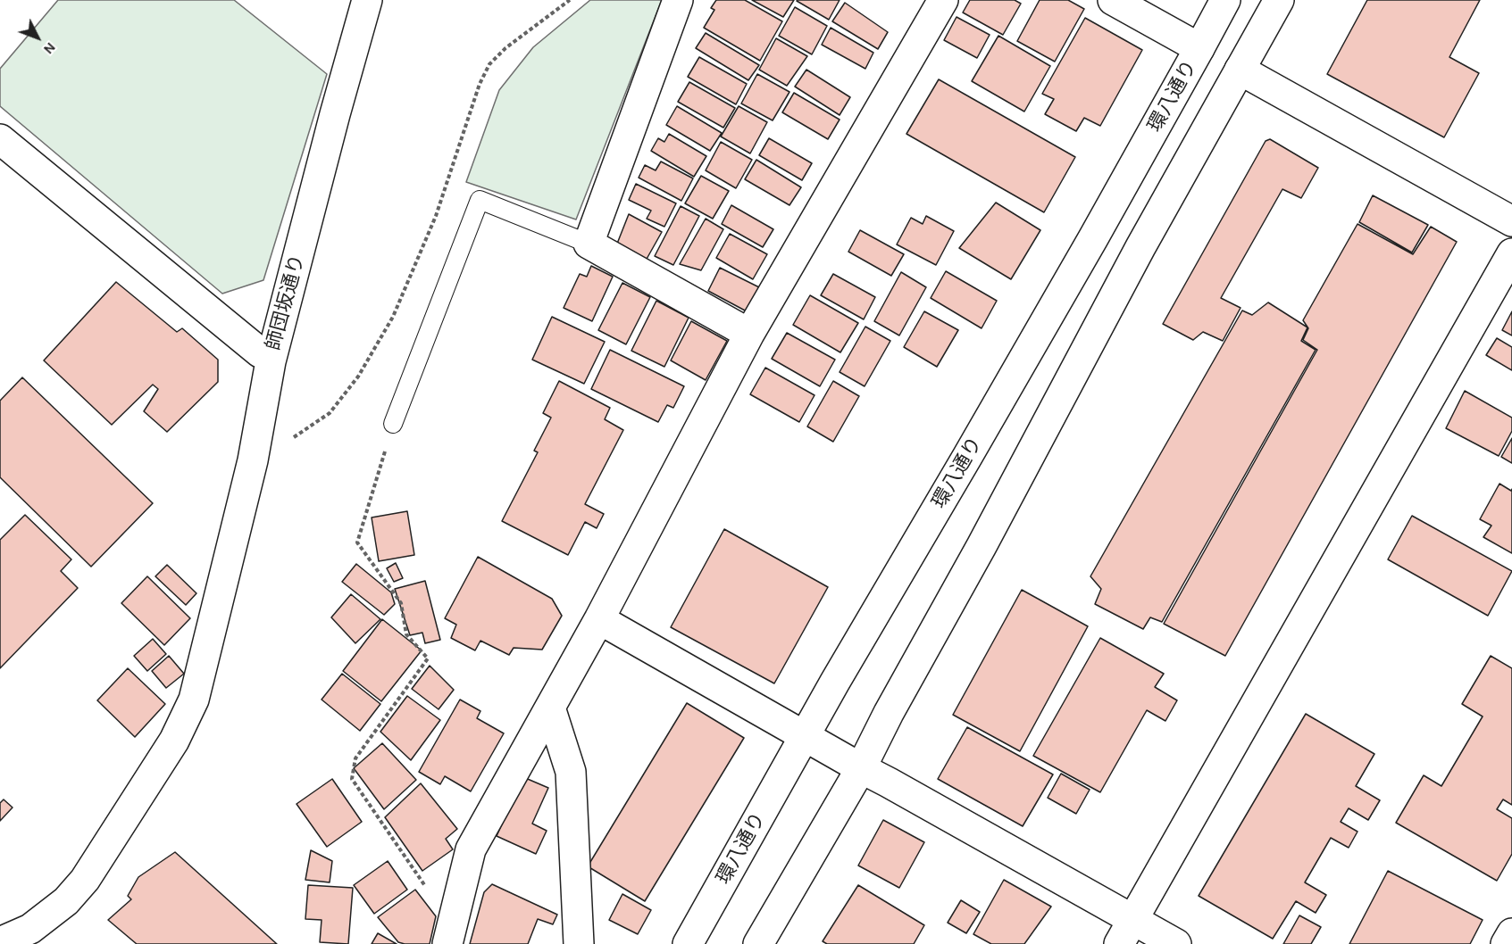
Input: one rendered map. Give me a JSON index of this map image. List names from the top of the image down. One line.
{"streets":{"street":["環八通り","師団坂通り"]},"north":"bottom right"}
